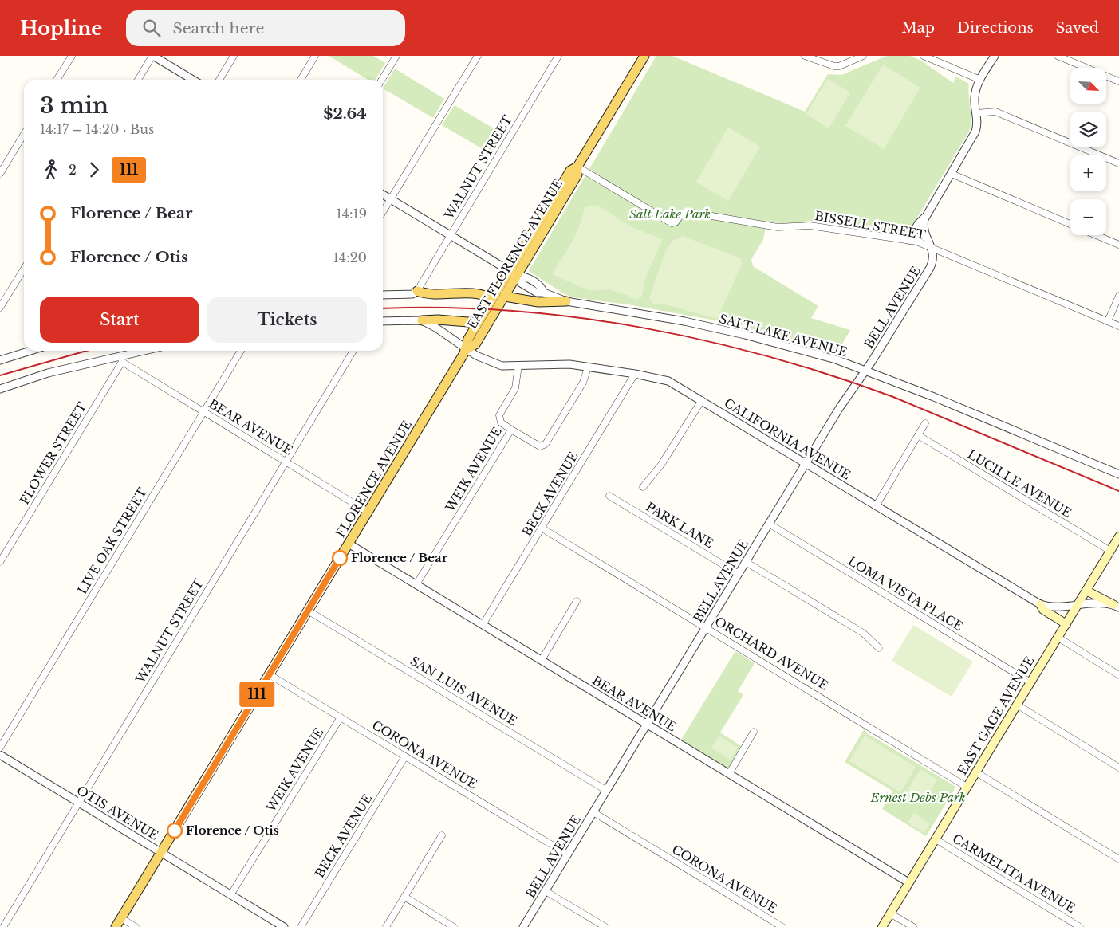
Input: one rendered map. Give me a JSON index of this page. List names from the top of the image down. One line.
{"streets":{"main road":["EAST FLORENCE AVENUE","FLORENCE AVENUE","EAST GAGE AVENUE"],"street":["WALNUT STREET","BISSELL STREET","BELL AVENUE","SALT LAKE AVENUE","BEAR AVENUE","CALIFORNIA AVENUE","FLOWER STREET","WEIK AVENUE","LUCILLE AVENUE","BECK AVENUE","PARK LANE","LIVE OAK STREET","LOMA VISTA PLACE","ORCHARD AVENUE","SAN LUIS AVENUE","CORONA AVENUE","OTIS AVENUE","CARMELITA AVENUE"]},"crossings":[["WALNUT STREET","BEAR AVENUE"],["WALNUT STREET","OTIS AVENUE"],["BISSELL STREET","EAST FLORENCE AVENUE"],["BISSELL STREET","BELL AVENUE"],["EAST FLORENCE AVENUE","SALT LAKE AVENUE"],["EAST FLORENCE AVENUE","CALIFORNIA AVENUE"],["EAST FLORENCE AVENUE","FLORENCE AVENUE"],["BELL AVENUE","SALT LAKE AVENUE"],["BELL AVENUE","BEAR AVENUE"],["BELL AVENUE","CALIFORNIA AVENUE"],["BELL AVENUE","PARK LANE"],["BELL AVENUE","LOMA VISTA PLACE"],["BELL AVENUE","ORCHARD AVENUE"],["BELL AVENUE","SAN LUIS AVENUE"],["BELL AVENUE","CORONA AVENUE"],["BEAR AVENUE","FLOWER STREET"],["BEAR AVENUE","WEIK AVENUE"],["BEAR AVENUE","FLORENCE AVENUE"],["BEAR AVENUE","BECK AVENUE"],["BEAR AVENUE","LIVE OAK STREET"],["BEAR AVENUE","EAST GAGE AVENUE"],["CALIFORNIA AVENUE","WEIK AVENUE"],["CALIFORNIA AVENUE","FLORENCE AVENUE"],["CALIFORNIA AVENUE","BECK AVENUE"],["CALIFORNIA AVENUE","EAST GAGE AVENUE"],["WEIK AVENUE","CORONA AVENUE"],["WEIK AVENUE","OTIS AVENUE"],["FLORENCE AVENUE","SAN LUIS AVENUE"],["FLORENCE AVENUE","CORONA AVENUE"],["FLORENCE AVENUE","OTIS AVENUE"],["LUCILLE AVENUE","EAST GAGE AVENUE"],["BECK AVENUE","ORCHARD AVENUE"],["BECK AVENUE","CORONA AVENUE"],["LOMA VISTA PLACE","EAST GAGE AVENUE"],["ORCHARD AVENUE","EAST GAGE AVENUE"],["EAST GAGE AVENUE","CARMELITA AVENUE"]],"parks":["Salt Lake Park","Ernest Debs Park"],"places":["Florence / Bear","Florence / Otis"],"lines":["bus line 111"],"north":"bottom right","page":{"header":"Hopline","search":"Search here","nav":["Map","Directions","Saved"],"on_map":"111","map_buttons":["+","−"],"heading":["3 min","14:17 – 14:20 · Bus","$2.64"],"legs":["2","111"],"list":[{"name":"Florence / Bear","value":"14:19"},{"name":"Florence / Otis","value":"14:20"}],"buttons":["Start","Tickets"]}}
